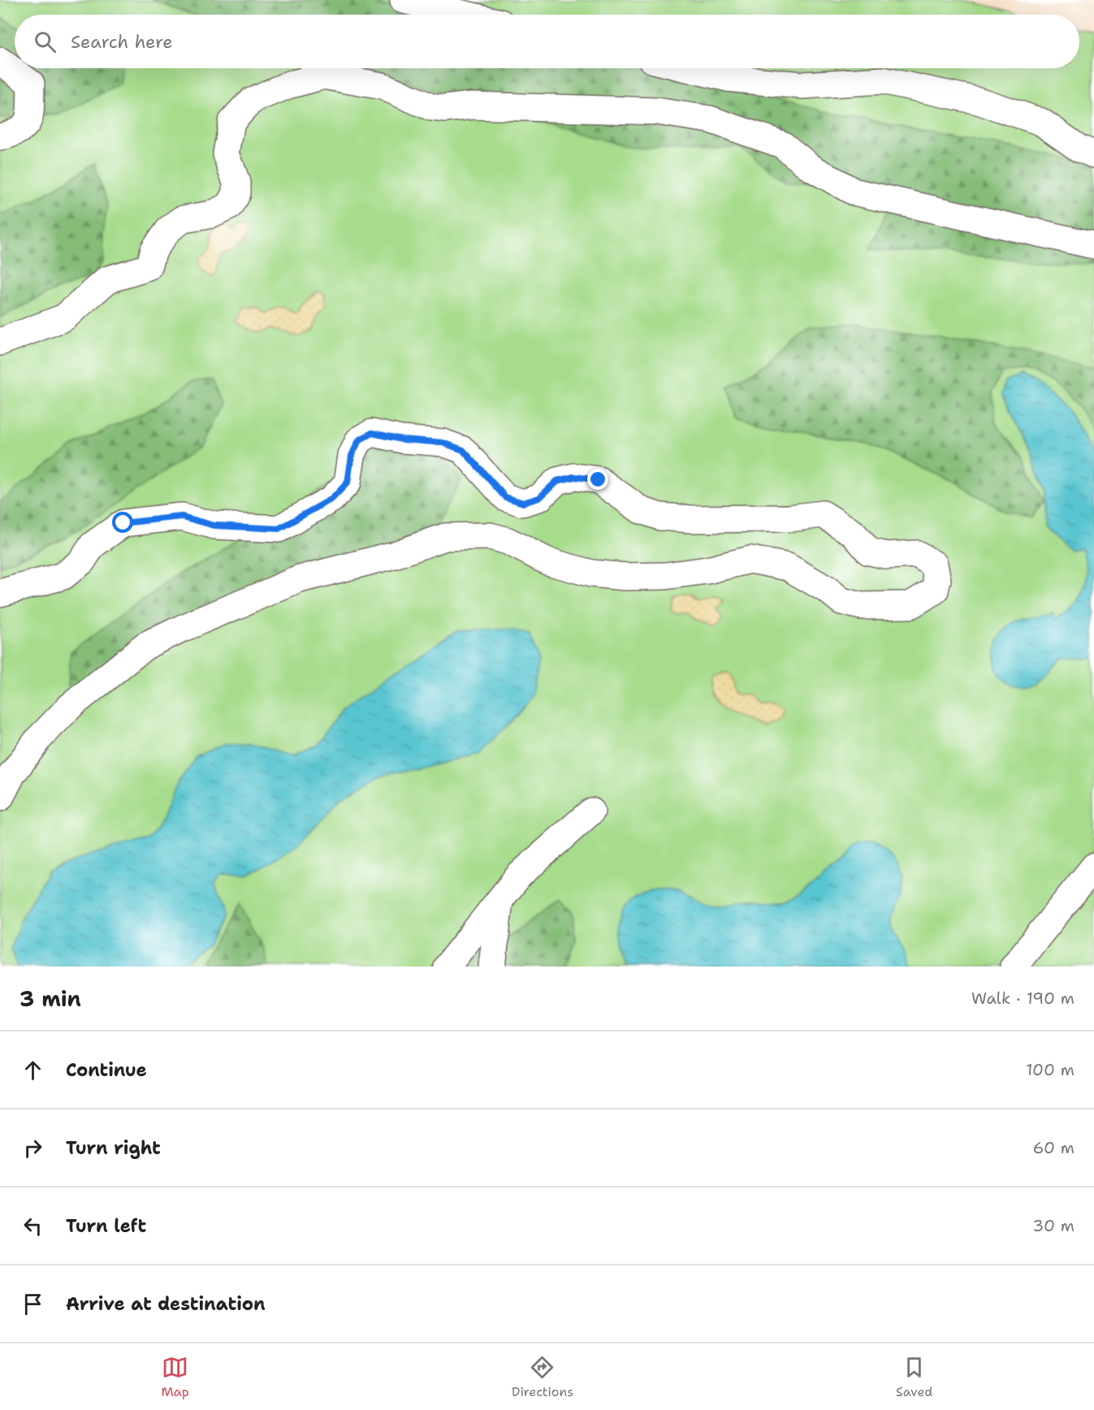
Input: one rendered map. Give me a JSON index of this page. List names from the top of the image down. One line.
{"page":{"search":"Search here","heading":["3 min","Walk · 190 m"],"list":[["Continue","100 m"],["Turn right","60 m"],["Turn left","30 m"],"Arrive at destination"],"nav":["Map","Directions","Saved"]}}
